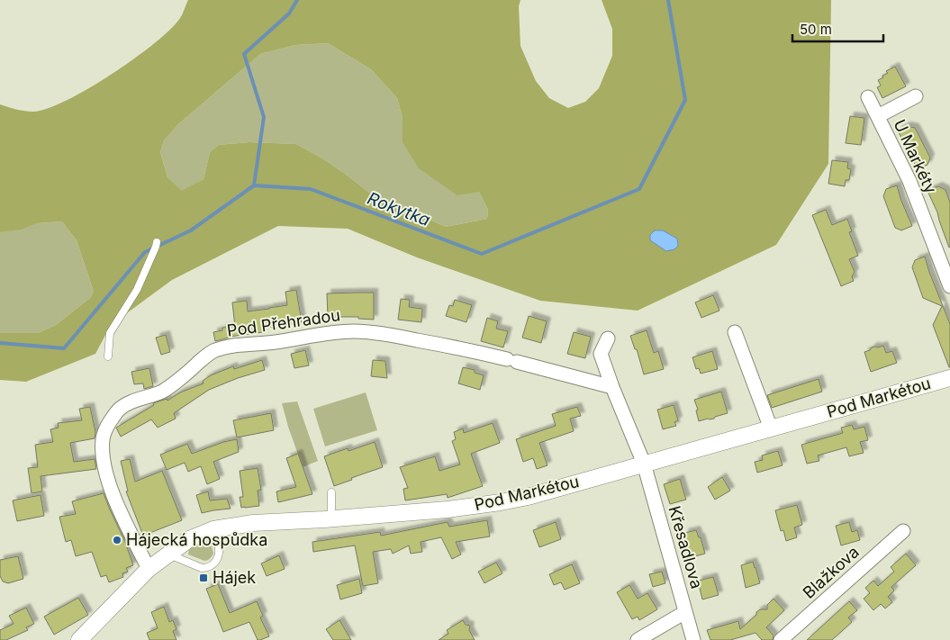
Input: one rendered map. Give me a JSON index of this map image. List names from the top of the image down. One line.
{"streets":{"street":["U Markéty","Pod Přehradou","Pod Markétou","Křesadlova","Blažkova"]},"crossings":[["Pod Přehradou","Pod Markétou"],["Pod Přehradou","Křesadlova"],["Pod Markétou","Křesadlova"]],"water":["Rokytka"],"places":{"other":["Hájecká hospůdka"],"transit":["Hájek"]},"scale_bar":"50 m"}
